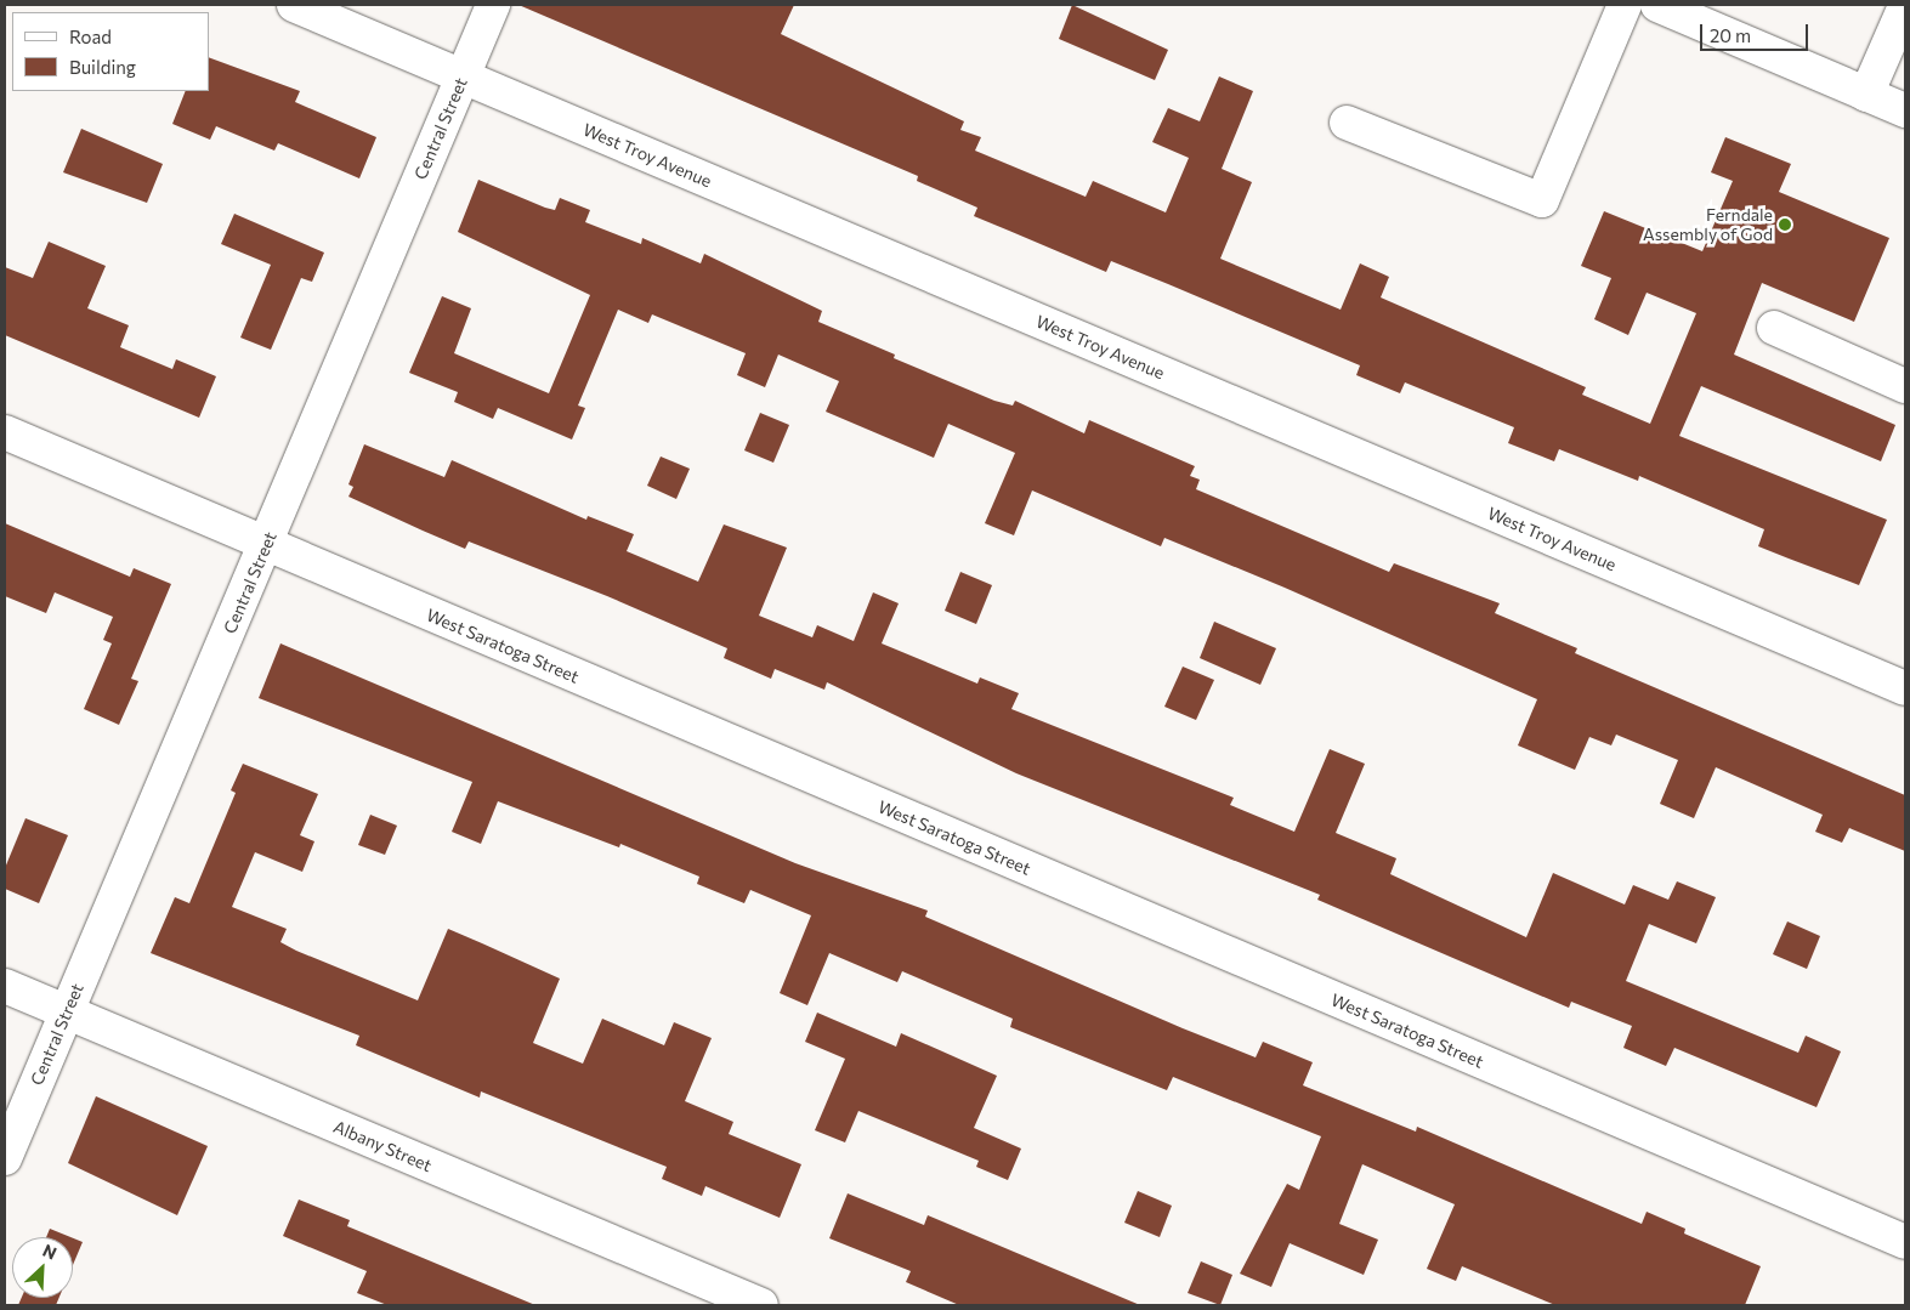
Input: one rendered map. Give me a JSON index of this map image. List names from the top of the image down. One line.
{"streets":{"street":["Central Street","West Troy Avenue","West Saratoga Street","Albany Street"]},"crossings":[["Central Street","West Troy Avenue"],["Central Street","West Saratoga Street"],["Central Street","Albany Street"]],"places":["Ferndale Assembly of God"],"legend":["Road","Building"],"scale_bar":"20 m","north":"top right"}
